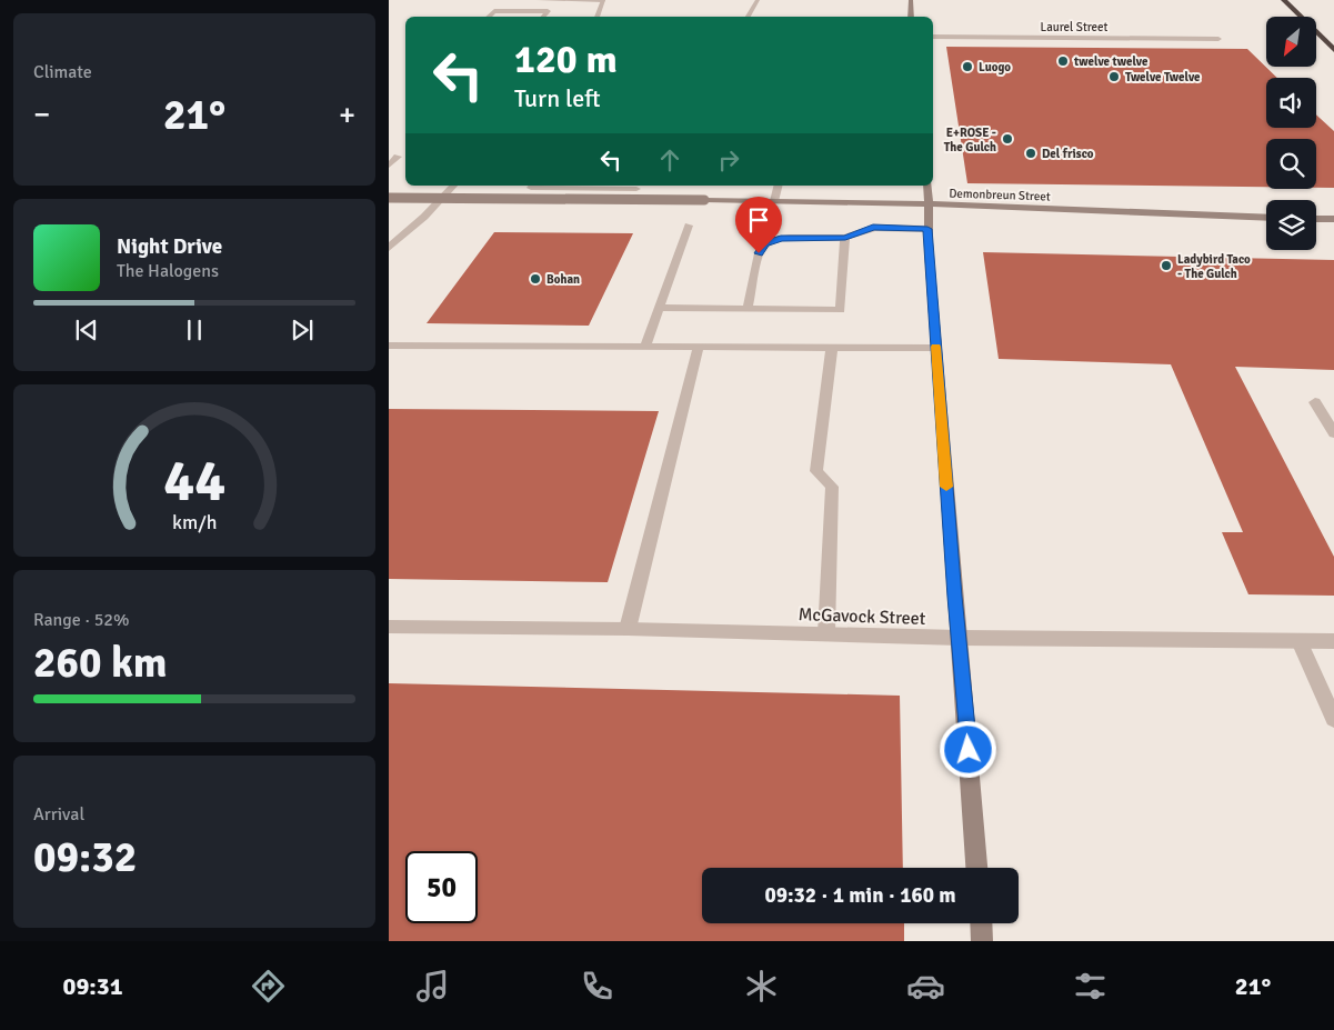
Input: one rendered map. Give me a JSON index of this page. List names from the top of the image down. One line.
{"streets":{"main road":["Demonbreun Street"],"street":["Laurel Street","McGavock Street"]},"places":["twelve twelve","Luogo","Twelve Twelve","E+ROSE - The Gulch","Del frisco","Ladybird Taco - The Gulch","Bohan"],"north":"bottom left","page":{"tile":["Climate",["Range · 52%","260 km"],["Arrival","09:32"]],"turn":["120 m","Turn left"],"heat":["−","21°","+"],"song":["Night Drive","The Halogens"],"limit":"50","trip":"09:32 · 1 min · 160 m","tabs":["09:31","21°"],"gauge":["44","km/h"]}}
